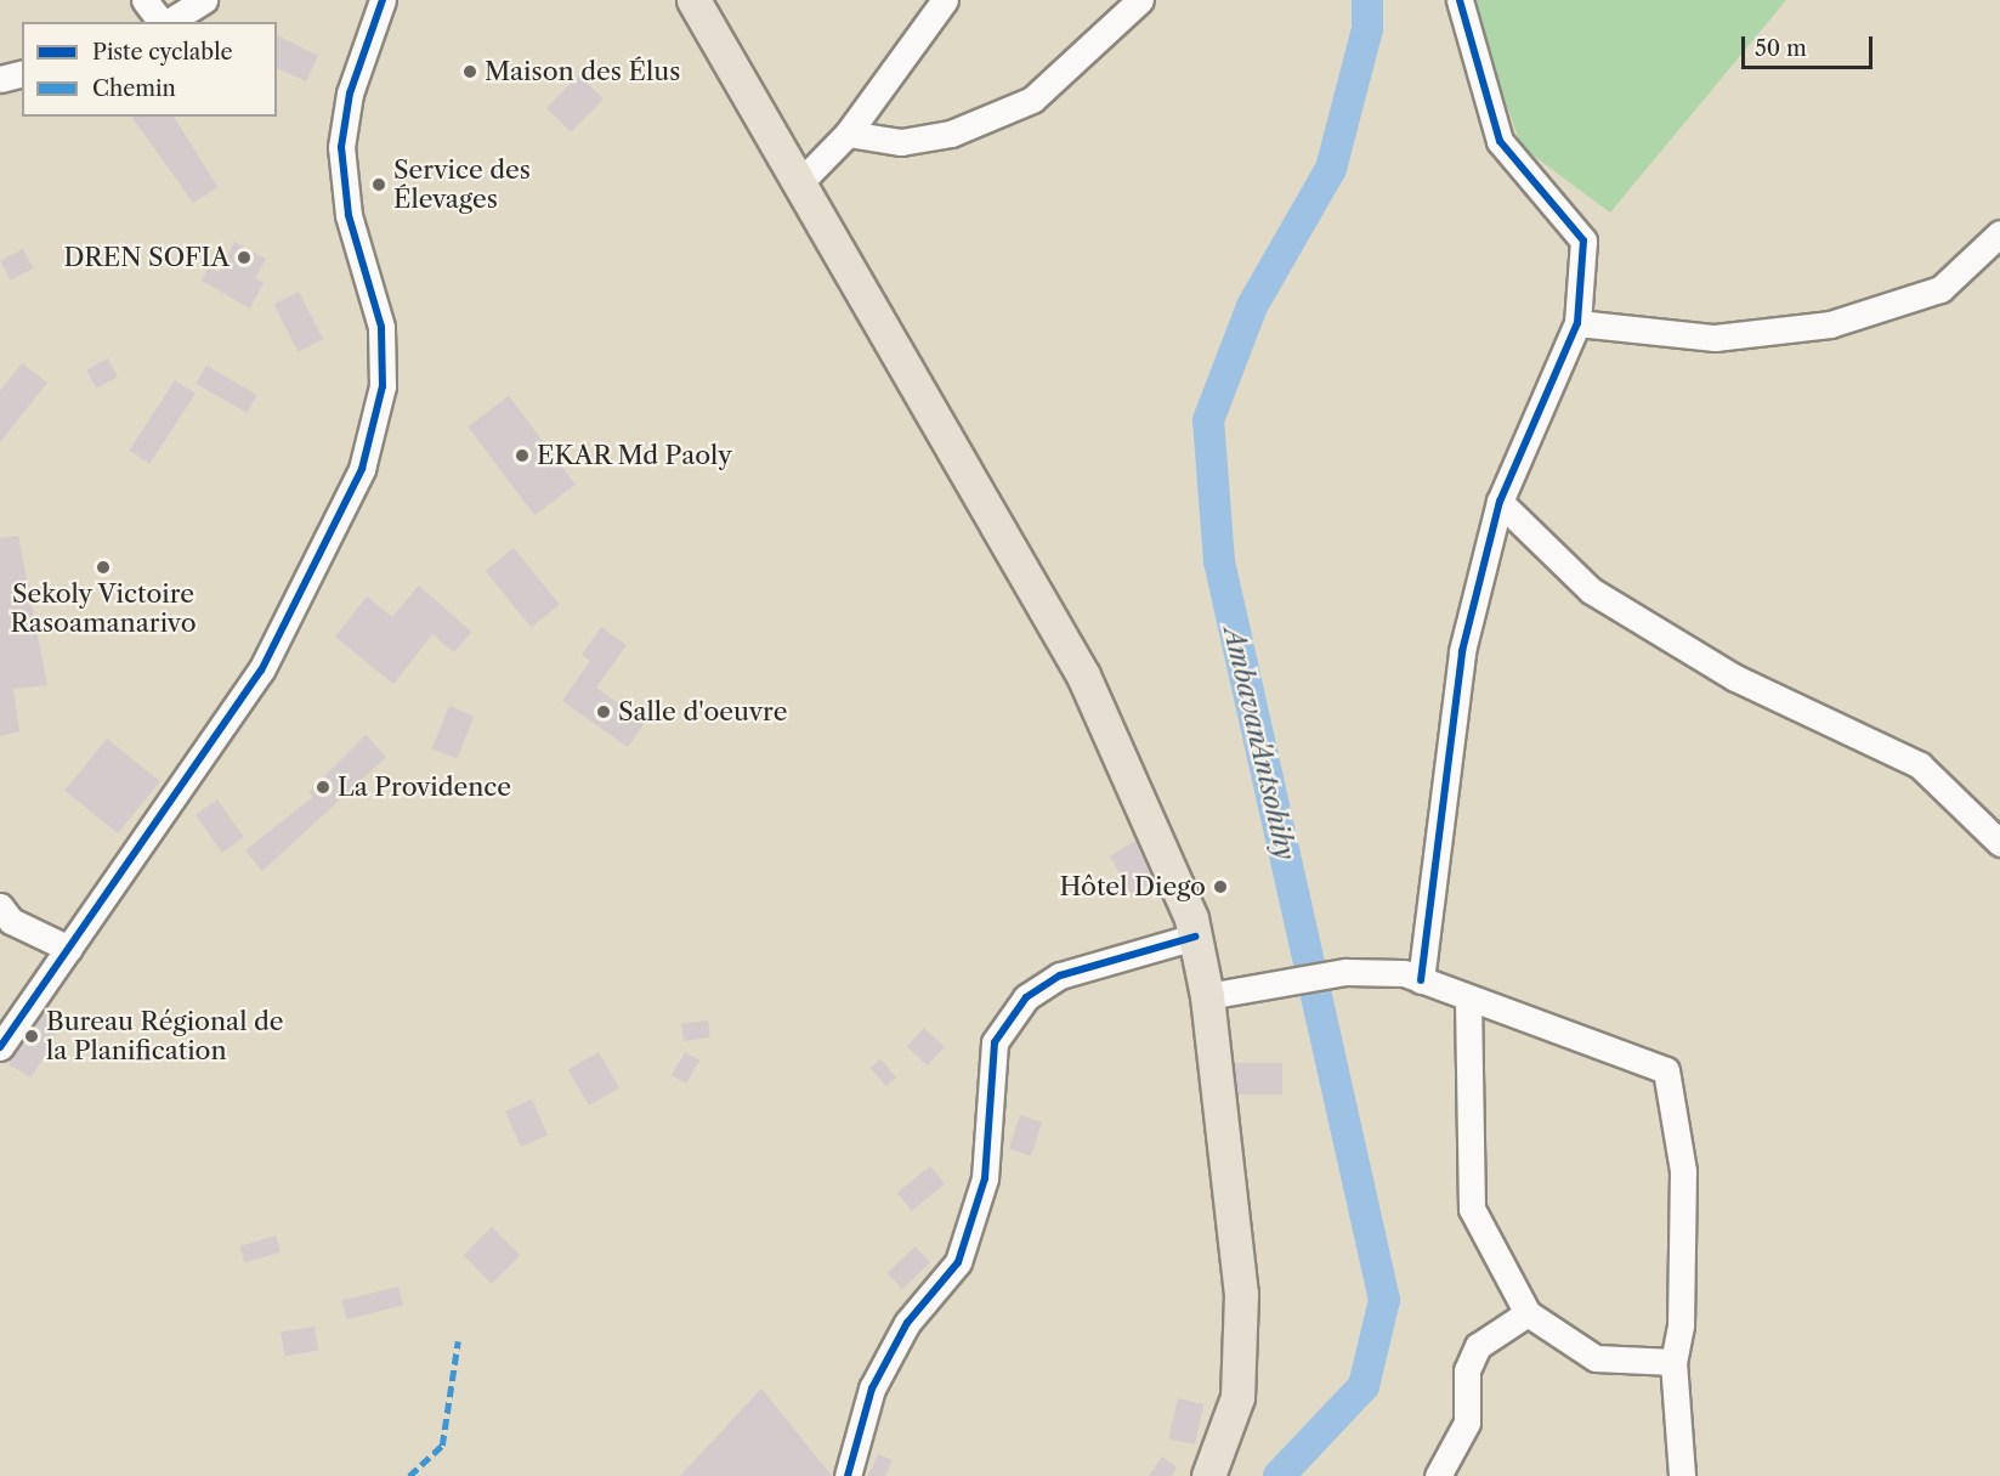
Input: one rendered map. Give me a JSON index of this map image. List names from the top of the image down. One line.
{"water":["Ambavan'Antsohihy"],"places":["Maison des Élus","Service des Élevages","DREN SOFIA","EKAR Md Paoly","Sekoly Victoire Rasoamanarivo","Salle d'oeuvre","La Providence","Hôtel Diego","Bureau Régional de la Planification"],"legend":["Piste cyclable","Chemin"],"scale_bar":"50 m"}
